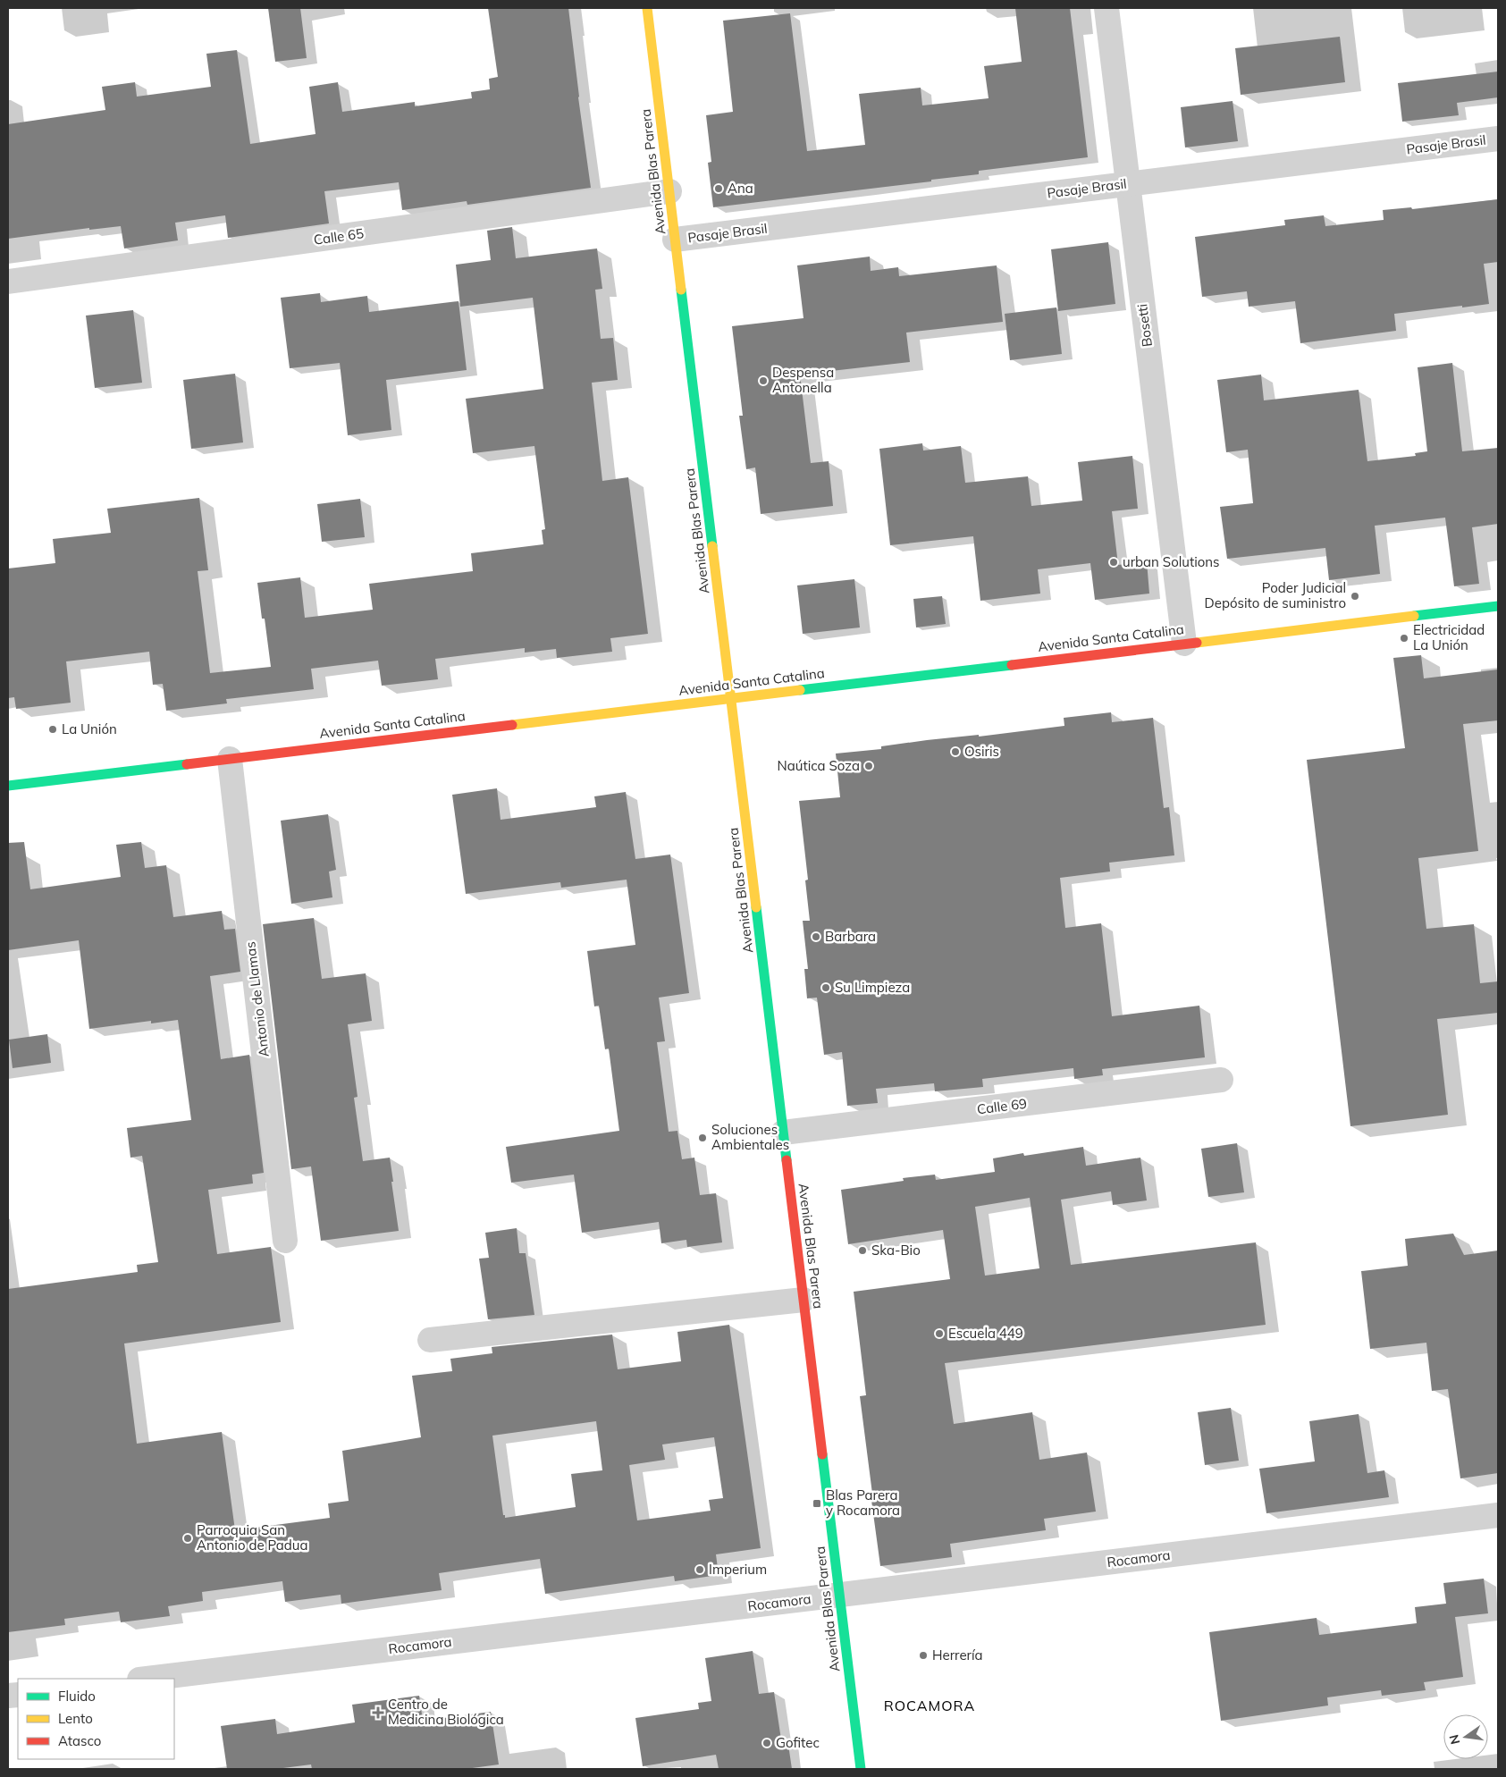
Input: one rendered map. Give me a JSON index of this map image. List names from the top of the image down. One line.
{"streets":{"main road":["Avenida Blas Parera","Avenida Santa Catalina"],"street":["Pasaje Brasil","Calle 65","Bosetti","Antonio de Llamas","Calle 69","Rocamora"]},"crossings":[["Pasaje Brasil","Avenida Blas Parera"],["Pasaje Brasil","Bosetti"],["Avenida Blas Parera","Calle 65"],["Avenida Blas Parera","Avenida Santa Catalina"],["Avenida Blas Parera","Calle 69"],["Avenida Blas Parera","Rocamora"],["Bosetti","Avenida Santa Catalina"],["Avenida Santa Catalina","Antonio de Llamas"]],"districts":["ROCAMORA"],"places":{"other":["Ana","Despensa Antonella","urban Solutions","Poder Judicial Depósito de suministro","Electricidad La Unión","La Unión","Osiris","Naútica Soza","Barbara","Su Limpieza","Soluciones Ambientales","Ska-Bio","Escuela 449","Parroquia San Antonio de Padua","Imperium","Herrería","Gofitec"],"transit":["Blas Parera y Rocamora"],"health":["Centro de Medicina Biológica"]},"legend":["Fluido","Lento","Atasco"],"north":"left"}
